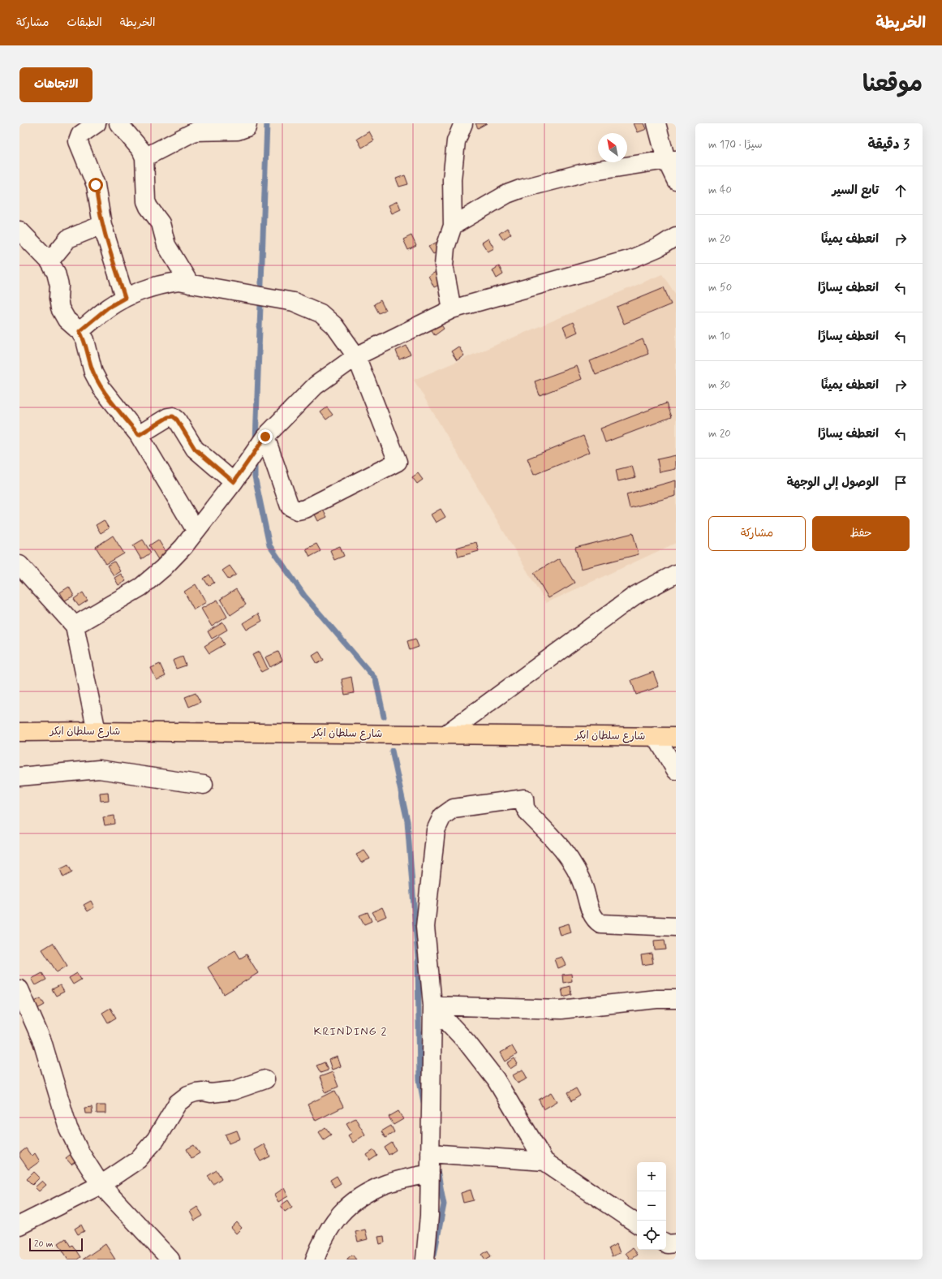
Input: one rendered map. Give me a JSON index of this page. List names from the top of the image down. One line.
{"streets":{"highway":["شارع سلطان ابكر"]},"districts":["KRINDING 2"],"scale_bar":"20 m","north":"top left","page":{"header":"الخريطة","nav":["الخريطة","الطبقات","مشاركة"],"title":"موقعنا","buttons":["الاتجاهات",["حفظ","مشاركة"]],"heading":["3 دقيقة","سيرًا · 170 m"],"list":[["تابع السير","40 m"],["انعطف يمينًا","20 m"],["انعطف يسارًا","50 m"],["انعطف يسارًا","10 m"],["انعطف يمينًا","30 m"],["انعطف يسارًا","20 m"],"الوصول إلى الوجهة"],"map_buttons":["+","−"],"scale":"20 m"}}
